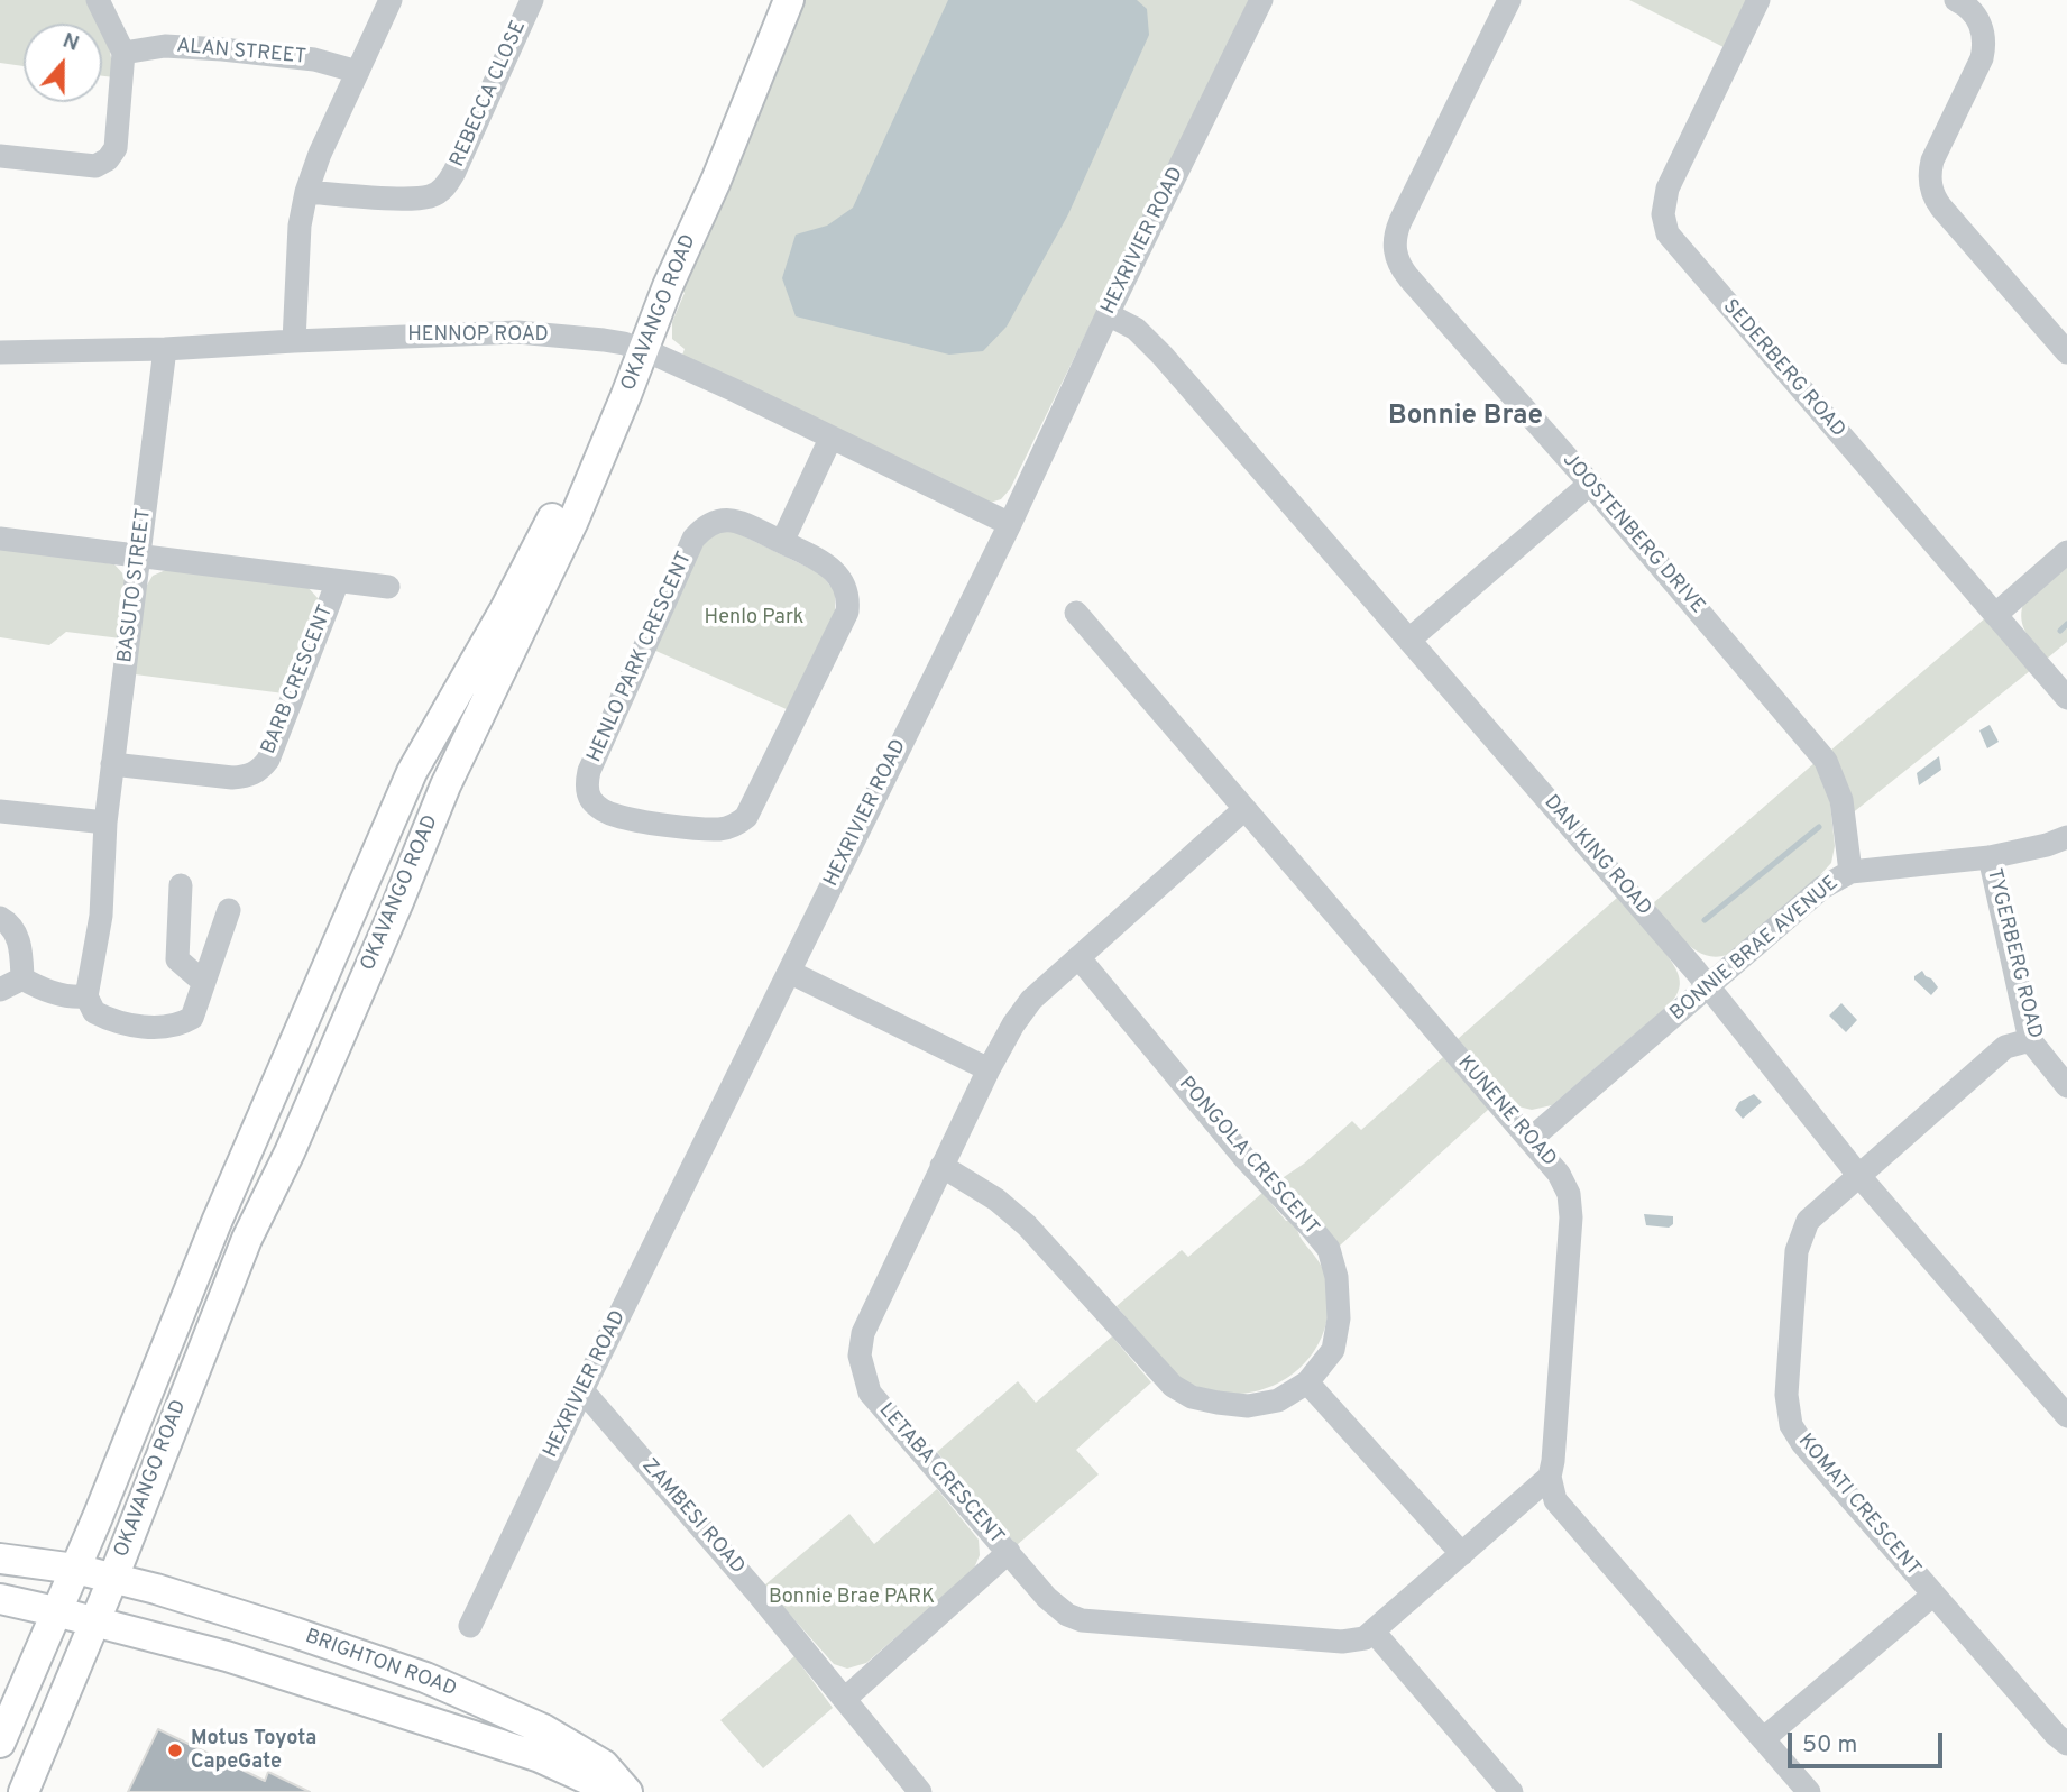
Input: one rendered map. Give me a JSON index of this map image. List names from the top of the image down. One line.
{"streets":{"main road":["OKAVANGO ROAD","BRIGHTON ROAD"],"street":["ALAN STREET","REBECCA CLOSE","HEXRIVIER ROAD","HENNOP ROAD","SEDERBERG ROAD","JOOSTENBERG DRIVE","BASUTO STREET","HENLO PARK CRESCENT","BARB CRESCENT","DAN KING ROAD","BONNIE BRAE AVENUE","TYGERBERG ROAD","KUNENE ROAD","PONGOLA CRESCENT","LETABA CRESCENT","KOMATI CRESCENT","ZAMBESI ROAD"]},"crossings":[["HEXRIVIER ROAD","HENNOP ROAD"],["HEXRIVIER ROAD","DAN KING ROAD"],["HEXRIVIER ROAD","ZAMBESI ROAD"],["OKAVANGO ROAD","HENNOP ROAD"],["OKAVANGO ROAD","BRIGHTON ROAD"],["HENNOP ROAD","BASUTO STREET"],["JOOSTENBERG DRIVE","BONNIE BRAE AVENUE"],["BASUTO STREET","BARB CRESCENT"],["DAN KING ROAD","BONNIE BRAE AVENUE"],["DAN KING ROAD","KOMATI CRESCENT"],["BONNIE BRAE AVENUE","TYGERBERG ROAD"],["BONNIE BRAE AVENUE","KUNENE ROAD"],["TYGERBERG ROAD","KOMATI CRESCENT"],["KUNENE ROAD","LETABA CRESCENT"],["PONGOLA CRESCENT","LETABA CRESCENT"]],"districts":["Bonnie Brae"],"parks":["Henlo Park","Bonnie Brae PARK"],"places":["Motus Toyota CapeGate"],"scale_bar":"50 m","north":"top"}
